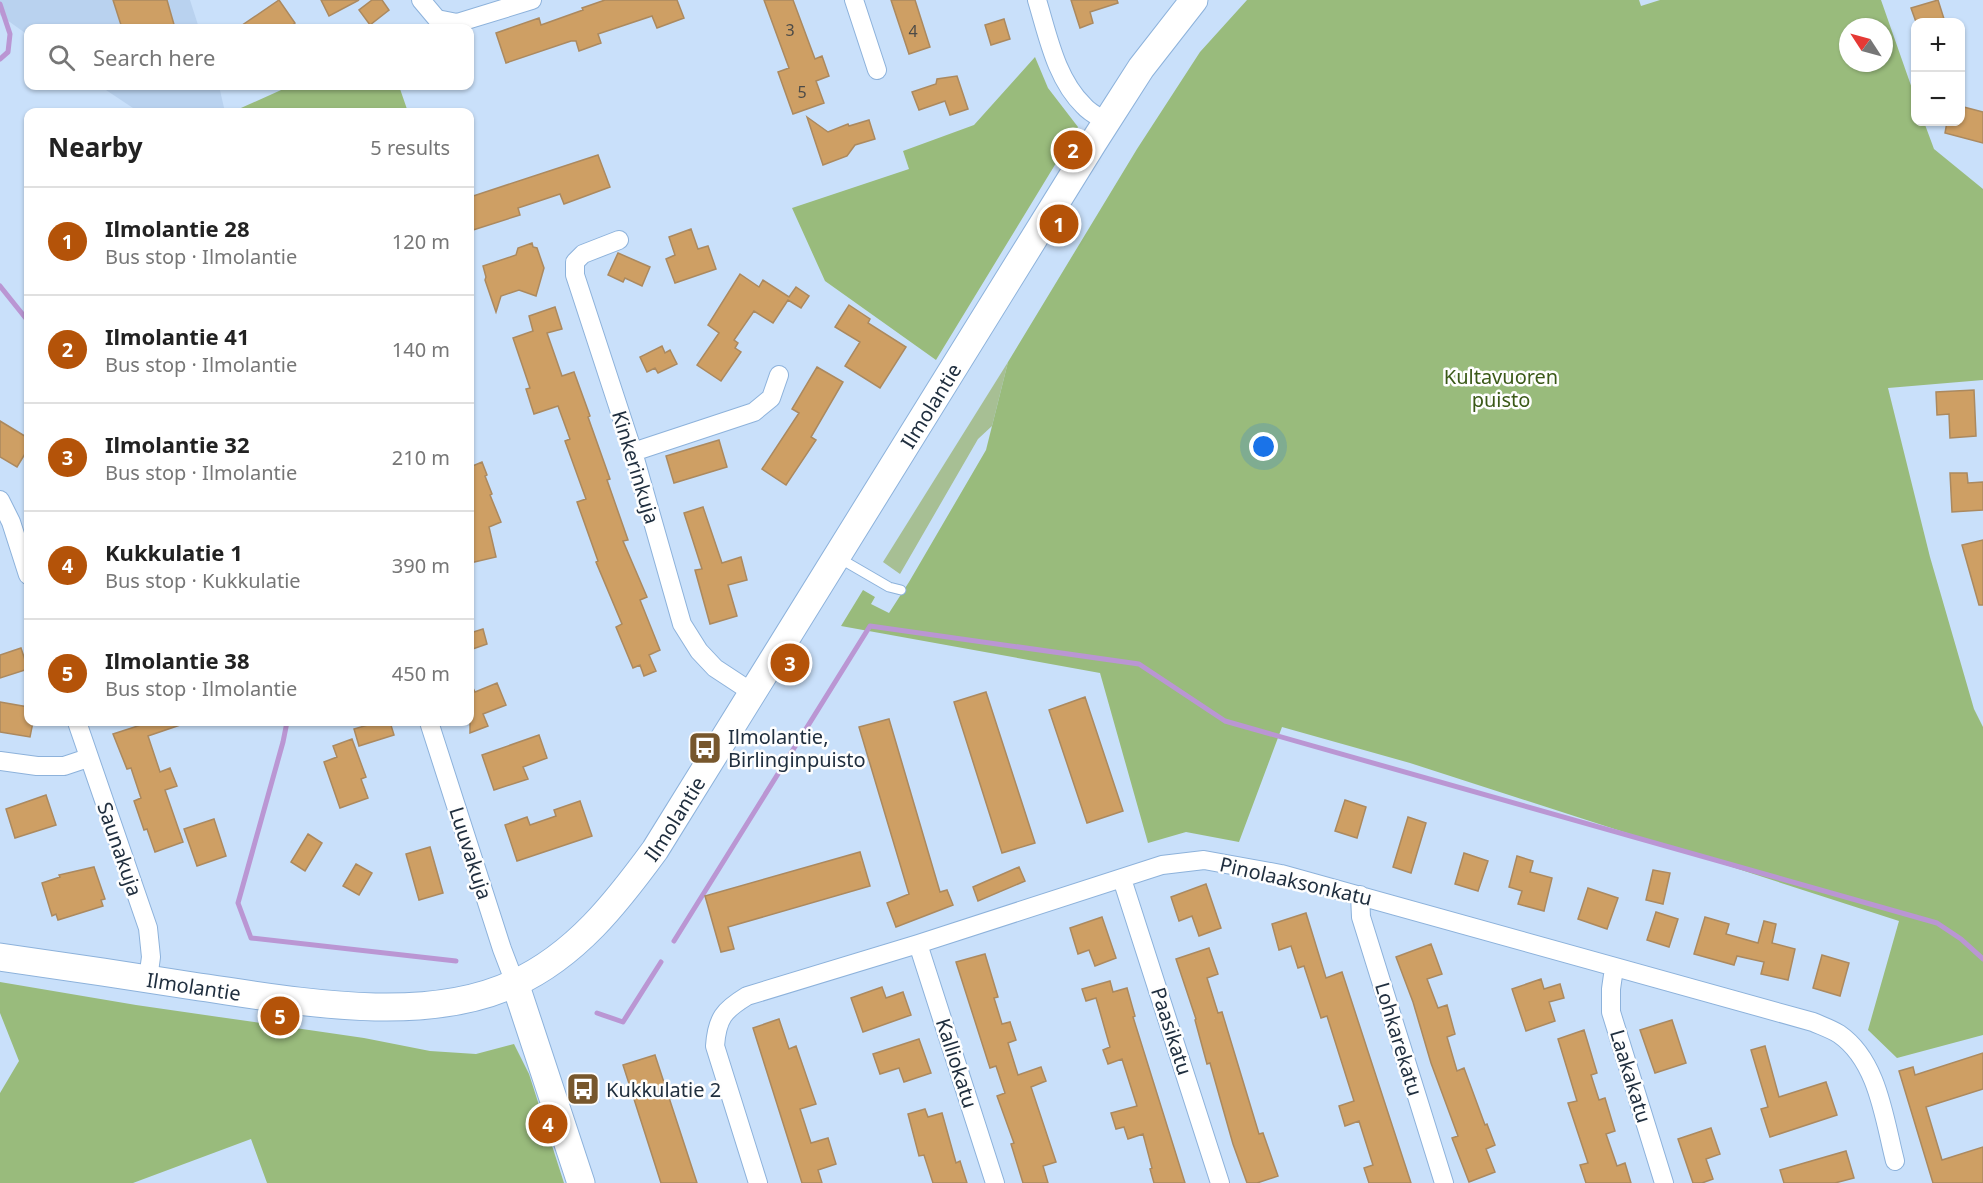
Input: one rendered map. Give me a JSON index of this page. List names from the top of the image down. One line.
{"streets":{"street":["Ilmolantie","Kinkerinkuja","Saunakuja","Luuvakuja","Pinolaaksonkatu","Paasikatu","Lohkarekatu","Kalliokatu","Laakakatu"]},"crossings":[["Ilmolantie","Kinkerinkuja"],["Ilmolantie","Saunakuja"],["Ilmolantie","Luuvakuja"],["Pinolaaksonkatu","Paasikatu"],["Pinolaaksonkatu","Lohkarekatu"],["Pinolaaksonkatu","Kalliokatu"],["Pinolaaksonkatu","Laakakatu"]],"parks":["Kultavuoren puisto"],"places":{"bus stop":["Ilmolantie, Birlinginpuisto","Kukkulatie 2"]},"house_numbers":["3","4","5"],"north":"top left","page":{"map_buttons":["+","−"],"search":"Search here","heading":["Nearby","5 results"],"pins":["2","1","3","5","4"],"list":[{"mark":"1","name":"Ilmolantie 28","note":"Bus stop · Ilmolantie","value":"120 m"},{"mark":"2","name":"Ilmolantie 41","note":"Bus stop · Ilmolantie","value":"140 m"},{"mark":"3","name":"Ilmolantie 32","note":"Bus stop · Ilmolantie","value":"210 m"},{"mark":"4","name":"Kukkulatie 1","note":"Bus stop · Kukkulatie","value":"390 m"},{"mark":"5","name":"Ilmolantie 38","note":"Bus stop · Ilmolantie","value":"450 m"}]}}
